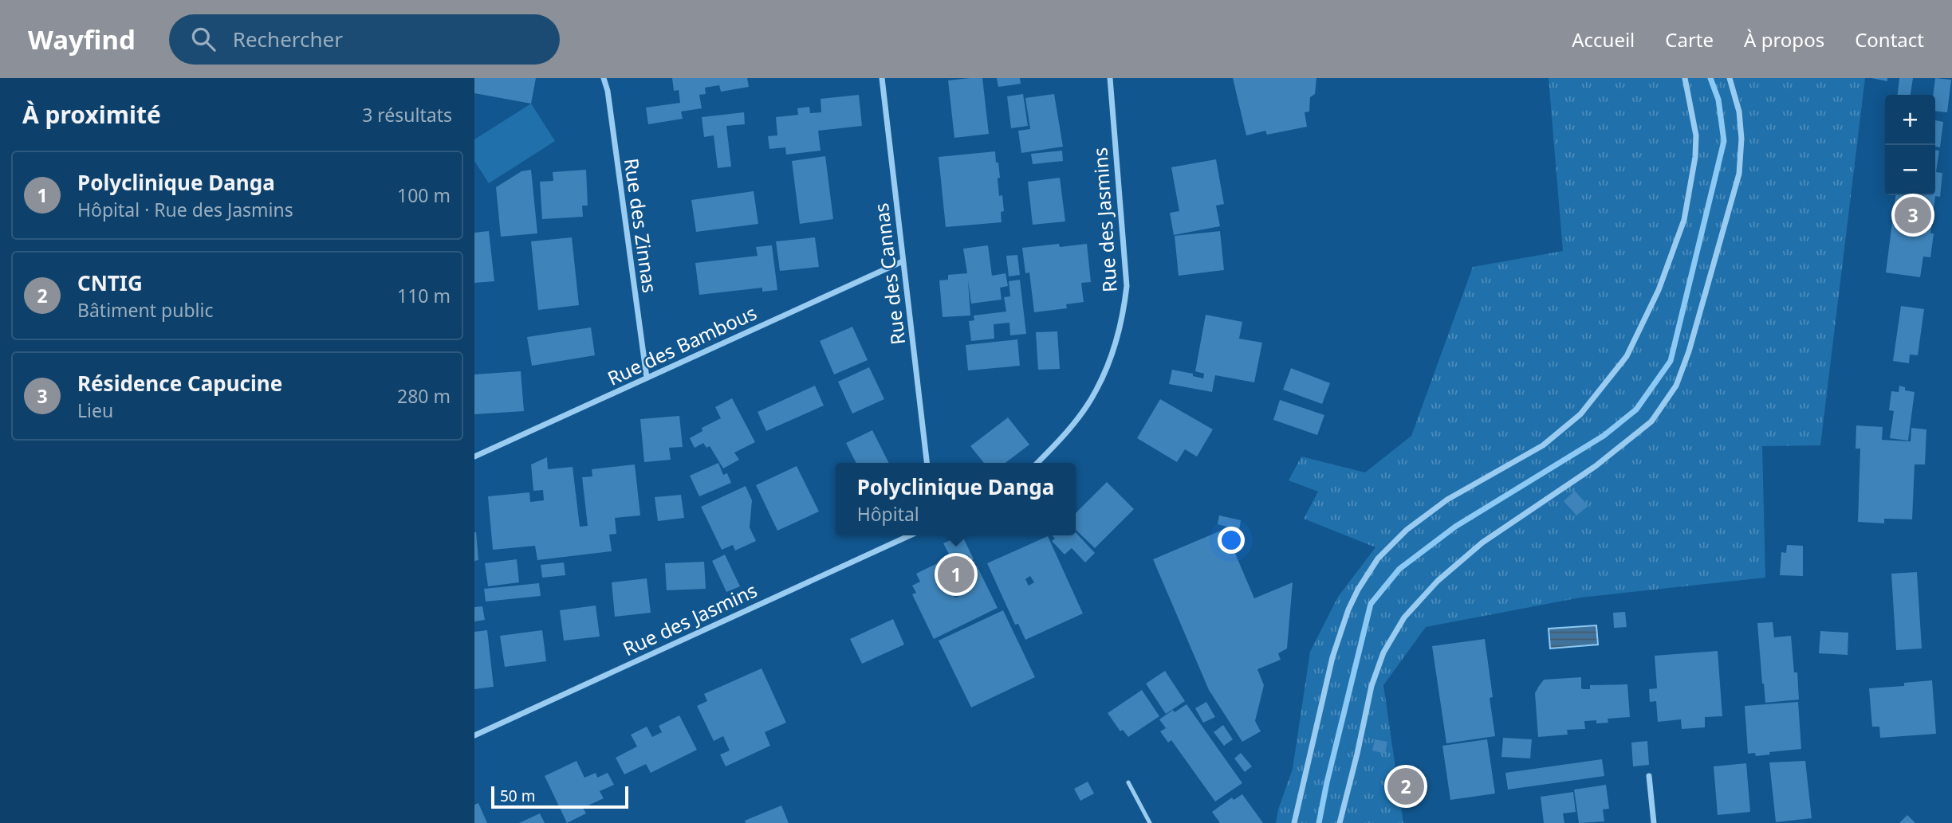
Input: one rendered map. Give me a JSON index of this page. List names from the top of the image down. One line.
{"streets":{"street":["Rue des Jasmins","Rue des Zinnas","Rue des Cannas","Rue des Bambous"]},"crossings":[["Rue des Zinnas","Rue des Bambous"],["Rue des Cannas","Rue des Bambous"]],"scale_bar":"50 m","page":{"header":"Wayfind","search":"Rechercher","nav":["Accueil","Carte","À propos","Contact"],"heading":["À proximité","3 résultats"],"map_buttons":["+","−"],"list":[{"mark":"1","name":"Polyclinique Danga","note":"Hôpital · Rue des Jasmins","value":"100 m"},{"mark":"2","name":"CNTIG","note":"Bâtiment public","value":"110 m"},{"mark":"3","name":"Résidence Capucine","note":"Lieu","value":"280 m"}],"pins":["3","1","2"],"popup":["Polyclinique Danga","Hôpital"],"scale":"50 m"}}
